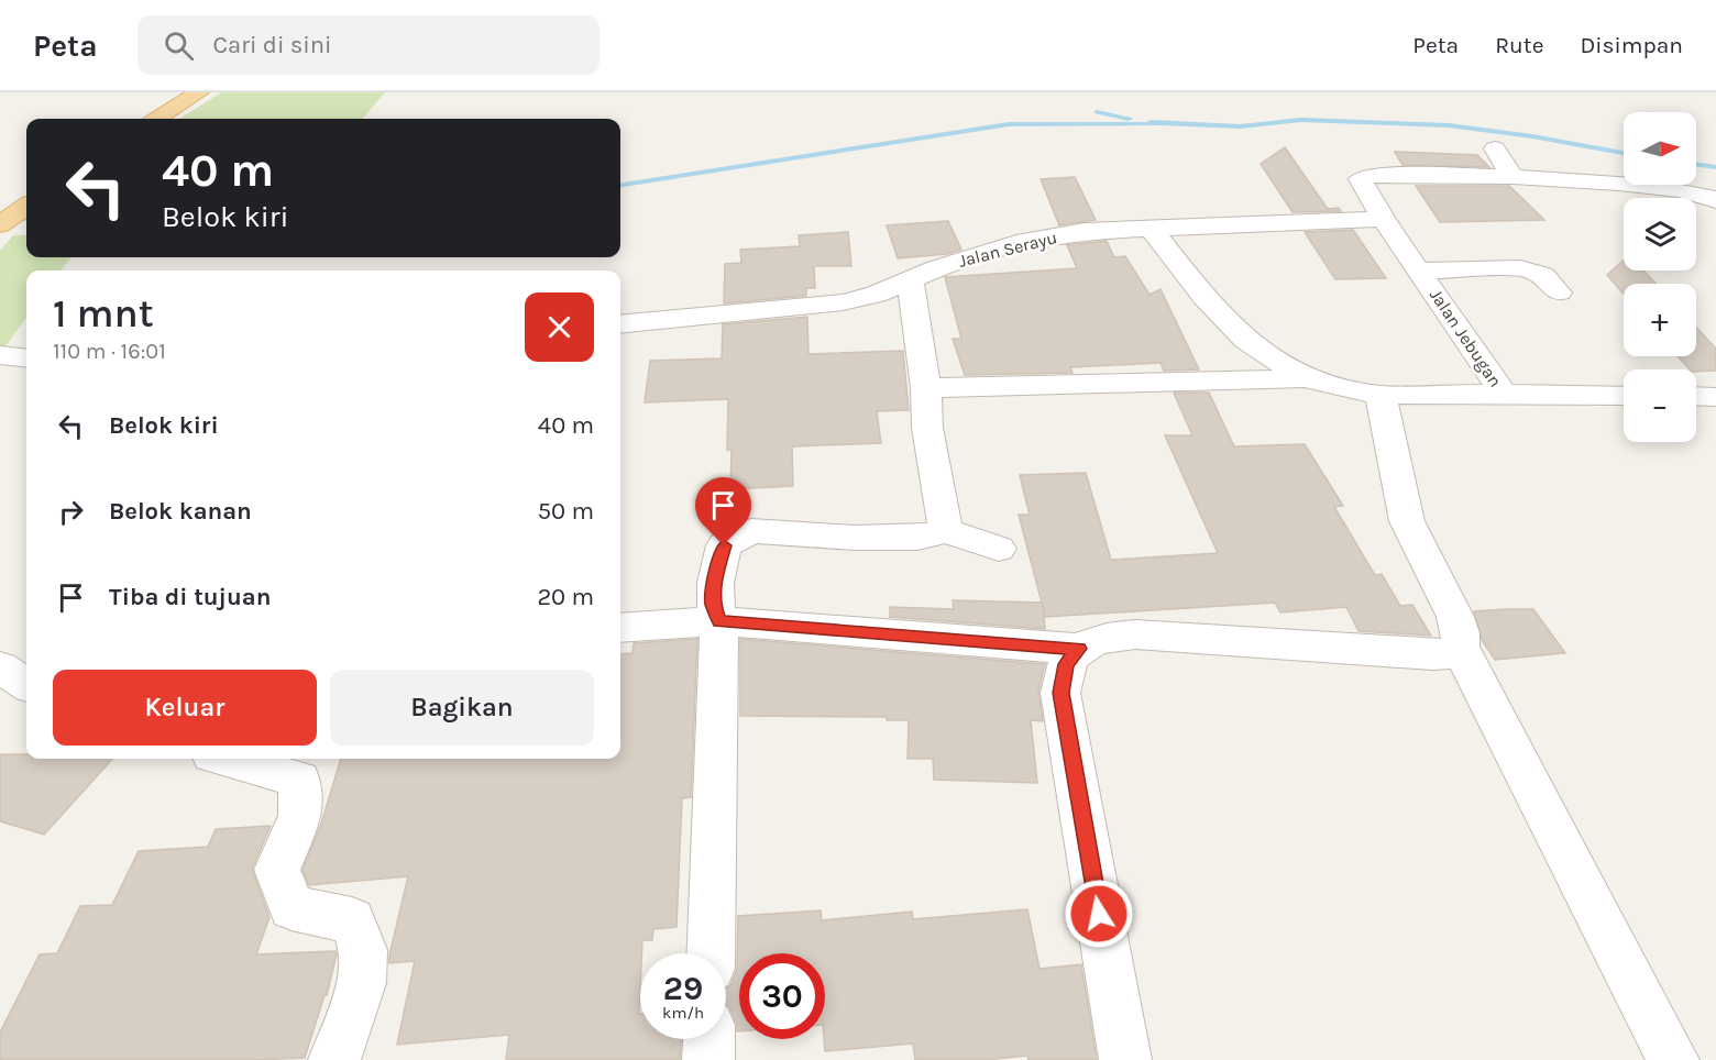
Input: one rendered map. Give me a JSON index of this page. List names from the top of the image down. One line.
{"streets":{"street":["Jalan Serayu","Jalan Jebugan"]},"crossings":[["Jalan Serayu","Jalan Jebugan"]],"north":"right","page":{"header":"Peta","search":"Cari di sini","nav":["Peta","Rute","Disimpan"],"map_buttons":["+","−"],"turn":["40 m","Belok kiri"],"heading":["1 mnt","110 m · 16:01"],"list":[{"name":"Belok kiri","value":"40 m"},{"name":"Belok kanan","value":"50 m"},{"name":"Tiba di tujuan","value":"20 m"}],"buttons":["Keluar","Bagikan"],"speed":"29 km/h","limit":"30"}}
